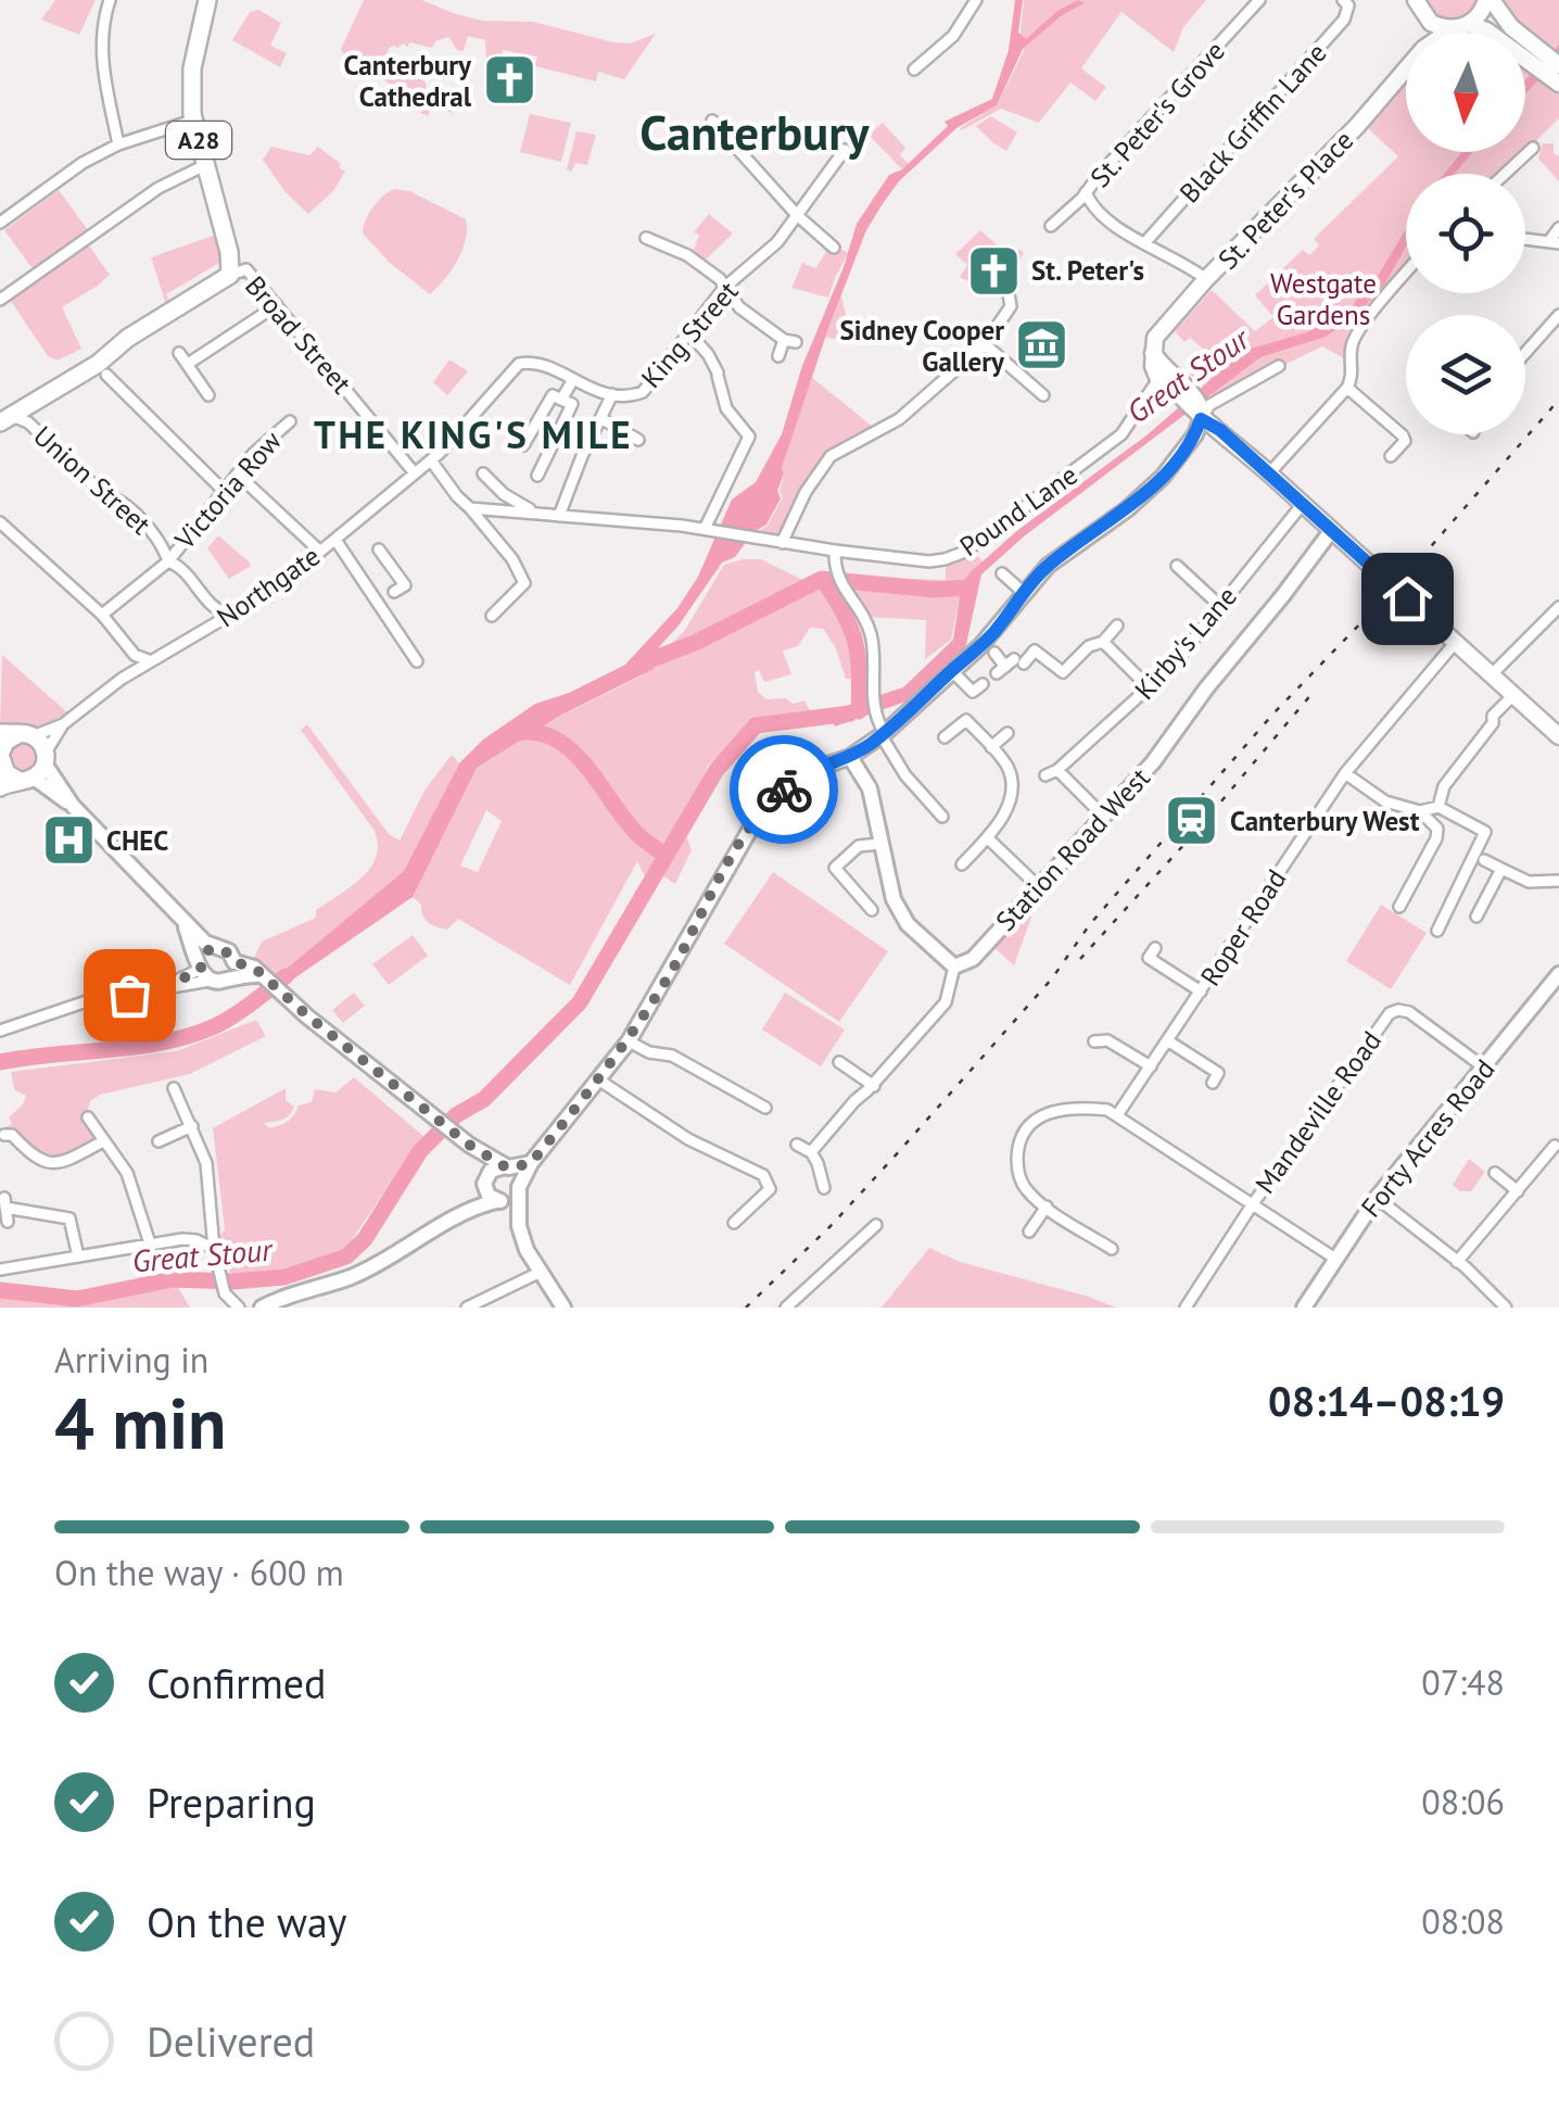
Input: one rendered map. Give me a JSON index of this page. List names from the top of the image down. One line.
{"streets":{"highway":["A28","Broad Street"],"main road":["St. Peter's Place","Station Road West","Forty Acres Road"],"street":["St. Peter's Grove","Black Griffin Lane","King Street","Union Street","Victoria Row","Pound Lane","Northgate","Kirby's Lane","Roper Road","Mandeville Road"]},"crossings":[["Broad Street","Northgate"],["King Street","Northgate"],["Union Street","Victoria Row"],["Union Street","Northgate"],["Victoria Row","Northgate"],["Kirby's Lane","Station Road West"],["Mandeville Road","Forty Acres Road"]],"districts":["Canterbury","THE KING'S MILE"],"water":["Great Stour"],"parks":["Westgate Gardens"],"places":{"church":["Canterbury Cathedral","St. Peter's"],"museum":["Sidney Cooper Gallery"],"station":["Canterbury West"],"hospital":["CHEC"]},"north":"bottom","page":{"heading":["4 min","Arriving in","08:14–08:19"],"bar":"On the way · 600 m","list":[["Confirmed","07:48"],["Preparing","08:06"],["On the way","08:08"],"Delivered"]}}
